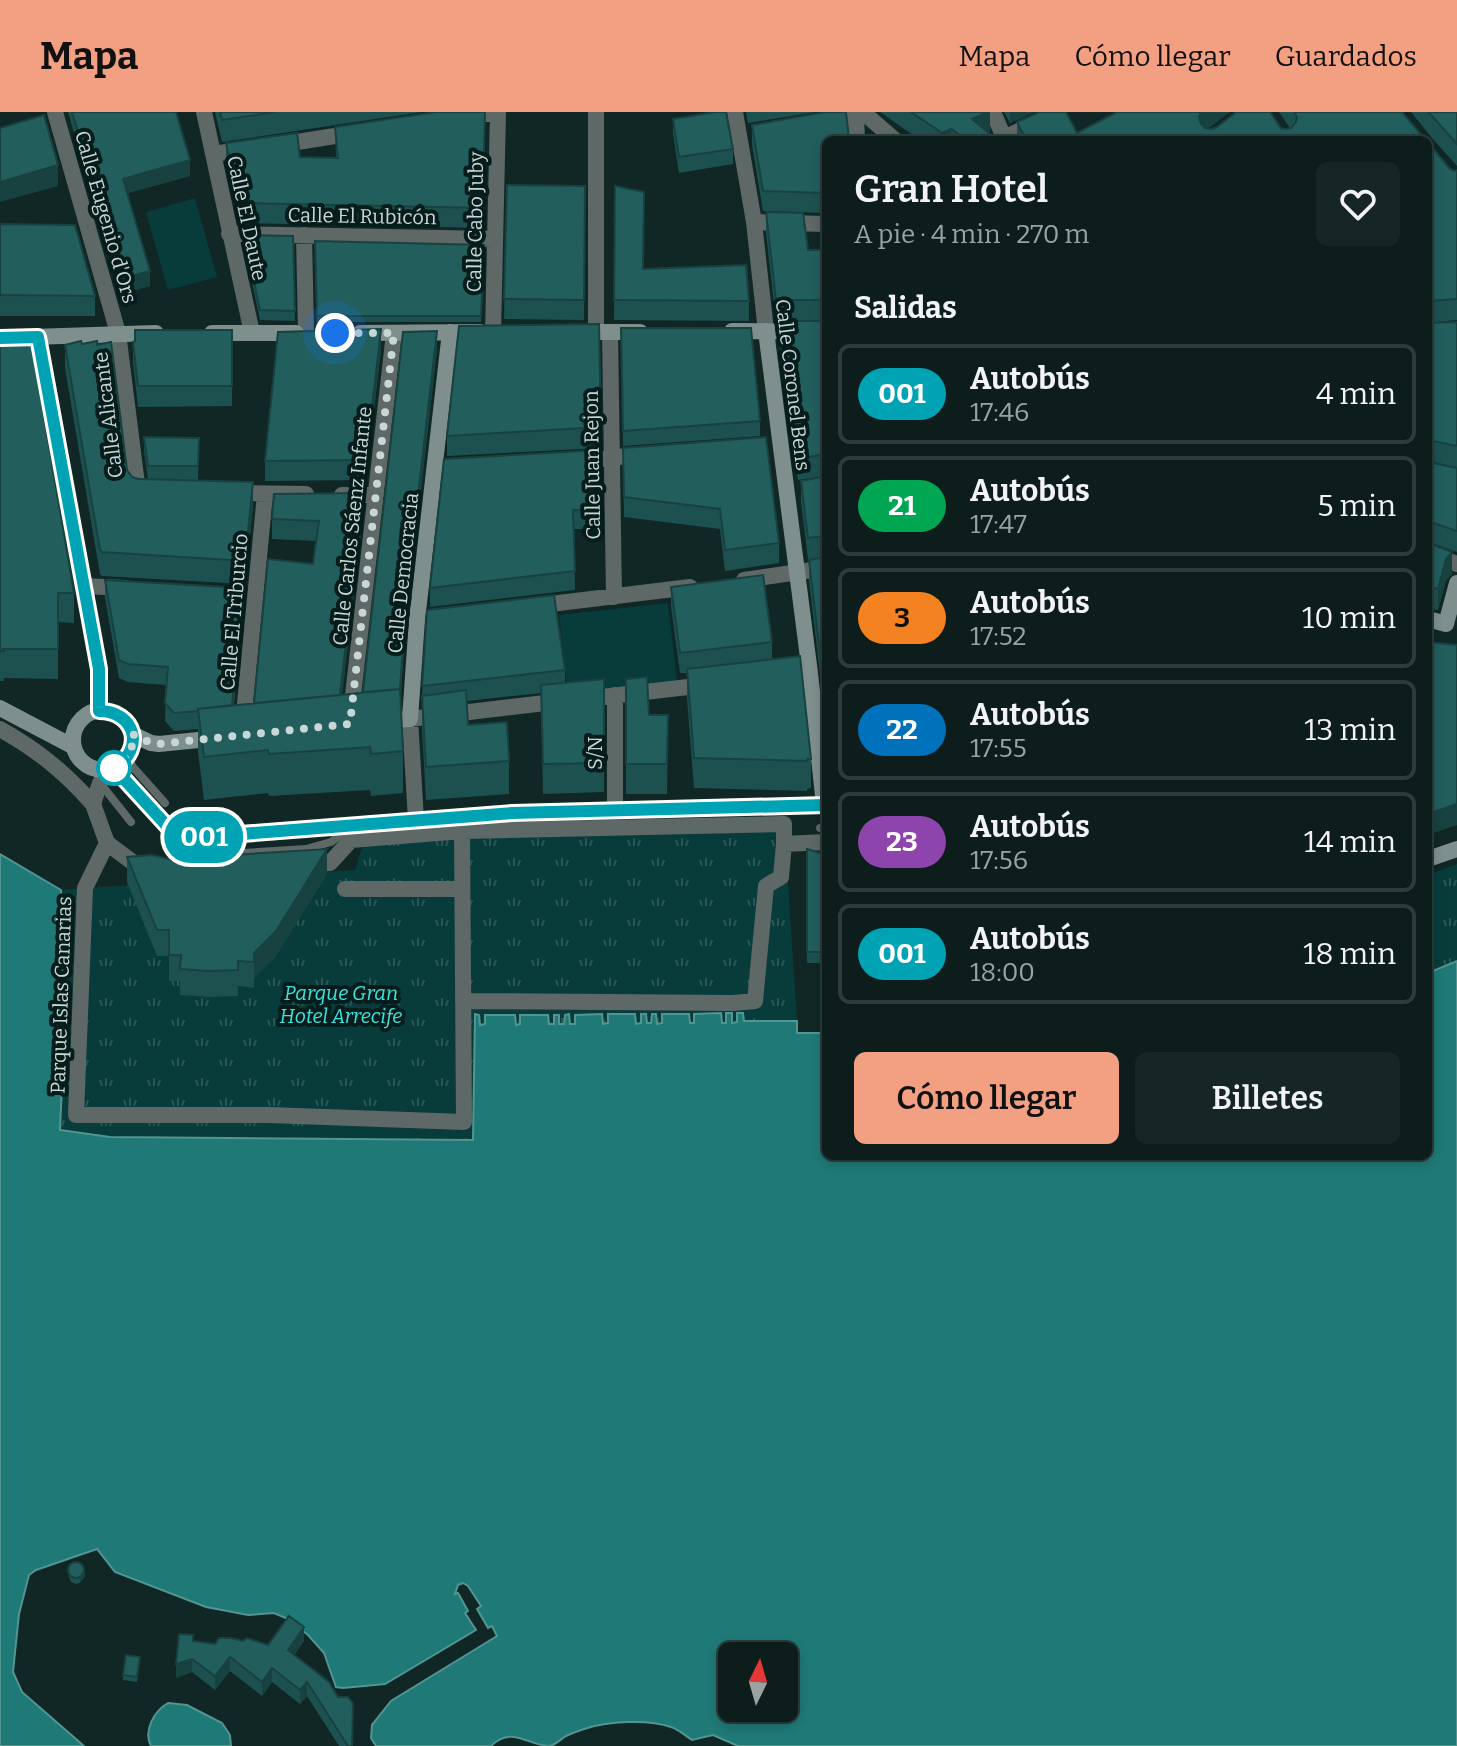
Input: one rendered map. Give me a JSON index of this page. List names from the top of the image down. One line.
{"streets":{"main road":["Calle Coronel Bens","Calle Democracia"],"street":["Calle El Rubicón","Calle Eugenio d'Ors","Calle El Daute","Calle Cabo Juby","Calle Alicante","Calle Juan Rejon","Calle Carlos Sáenz Infante","Calle El Triburcio","S/N","Parque Islas Canarias"]},"crossings":[["Calle El Rubicón","Calle El Daute"],["Calle El Rubicón","Calle Cabo Juby"],["Calle Eugenio d'Ors","Calle Alicante"]],"parks":["Parque Gran Hotel Arrecife"],"lines":["bus line 001"],"north":"top","page":{"header":"Mapa","nav":["Mapa","Cómo llegar","Guardados"],"on_map":"001","heading":[["Gran Hotel","A pie · 4 min · 270 m"],"Salidas"],"list":[{"mark":"001","name":"Autobús","note":"17:46","value":"4 min"},{"mark":"21","name":"Autobús","note":"17:47","value":"5 min"},{"mark":"3","name":"Autobús","note":"17:52","value":"10 min"},{"mark":"22","name":"Autobús","note":"17:55","value":"13 min"},{"mark":"23","name":"Autobús","note":"17:56","value":"14 min"},{"mark":"001","name":"Autobús","note":"18:00","value":"18 min"}],"buttons":["Cómo llegar","Billetes"]}}
